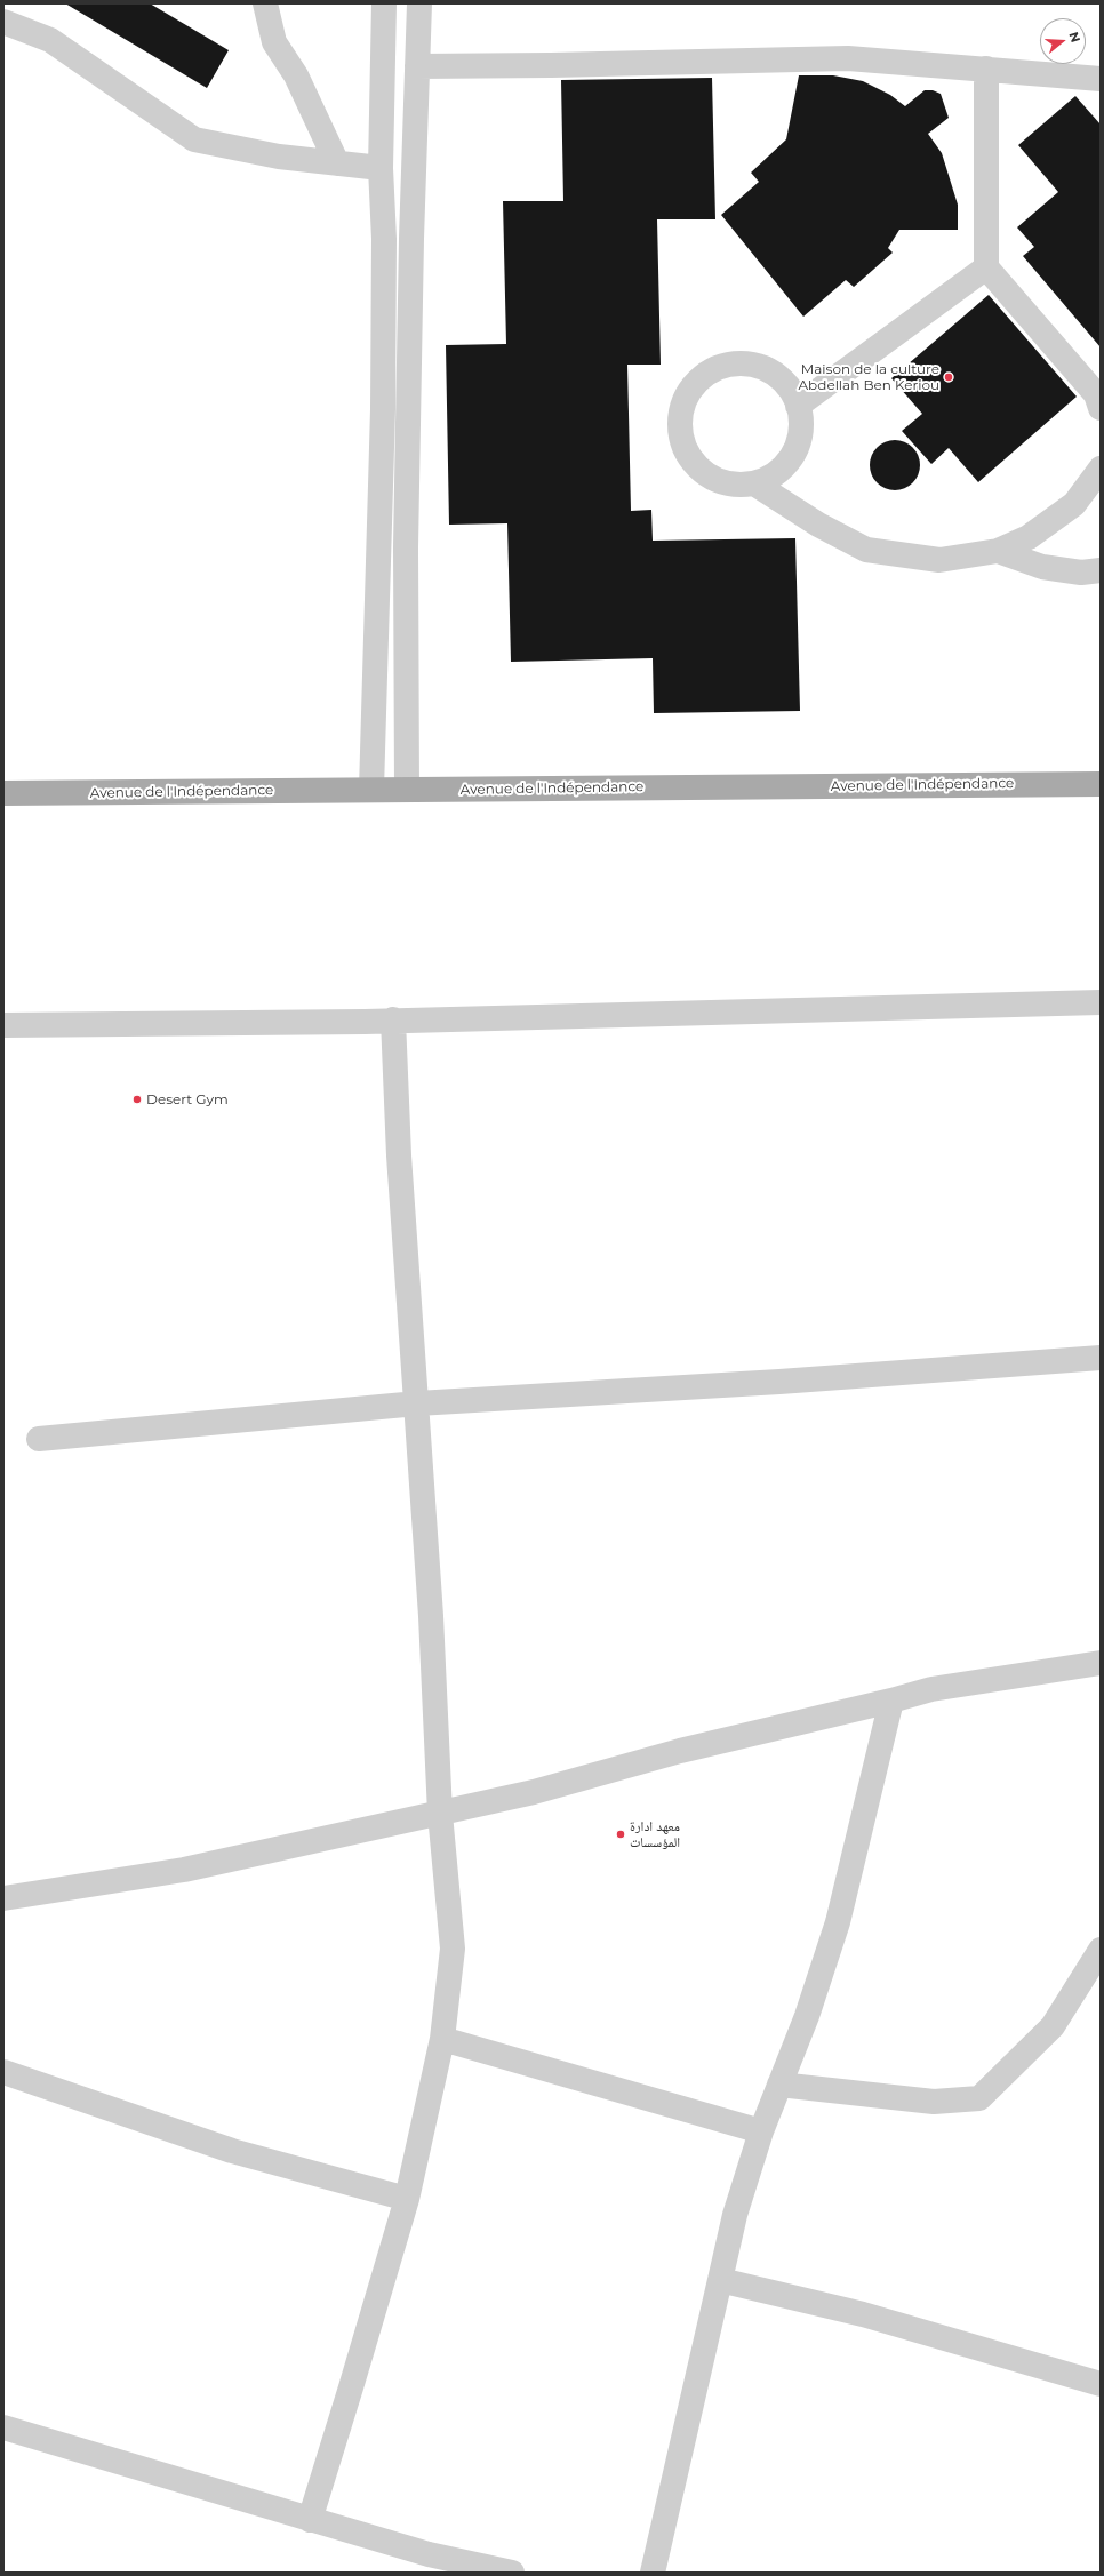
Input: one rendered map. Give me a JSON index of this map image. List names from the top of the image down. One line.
{"streets":{"main road":["Avenue de l'Indépendance"]},"places":["Maison de la culture Abdellah Ben Keriou","Desert Gym","معهد ادارة المؤسسات"],"north":"right"}
